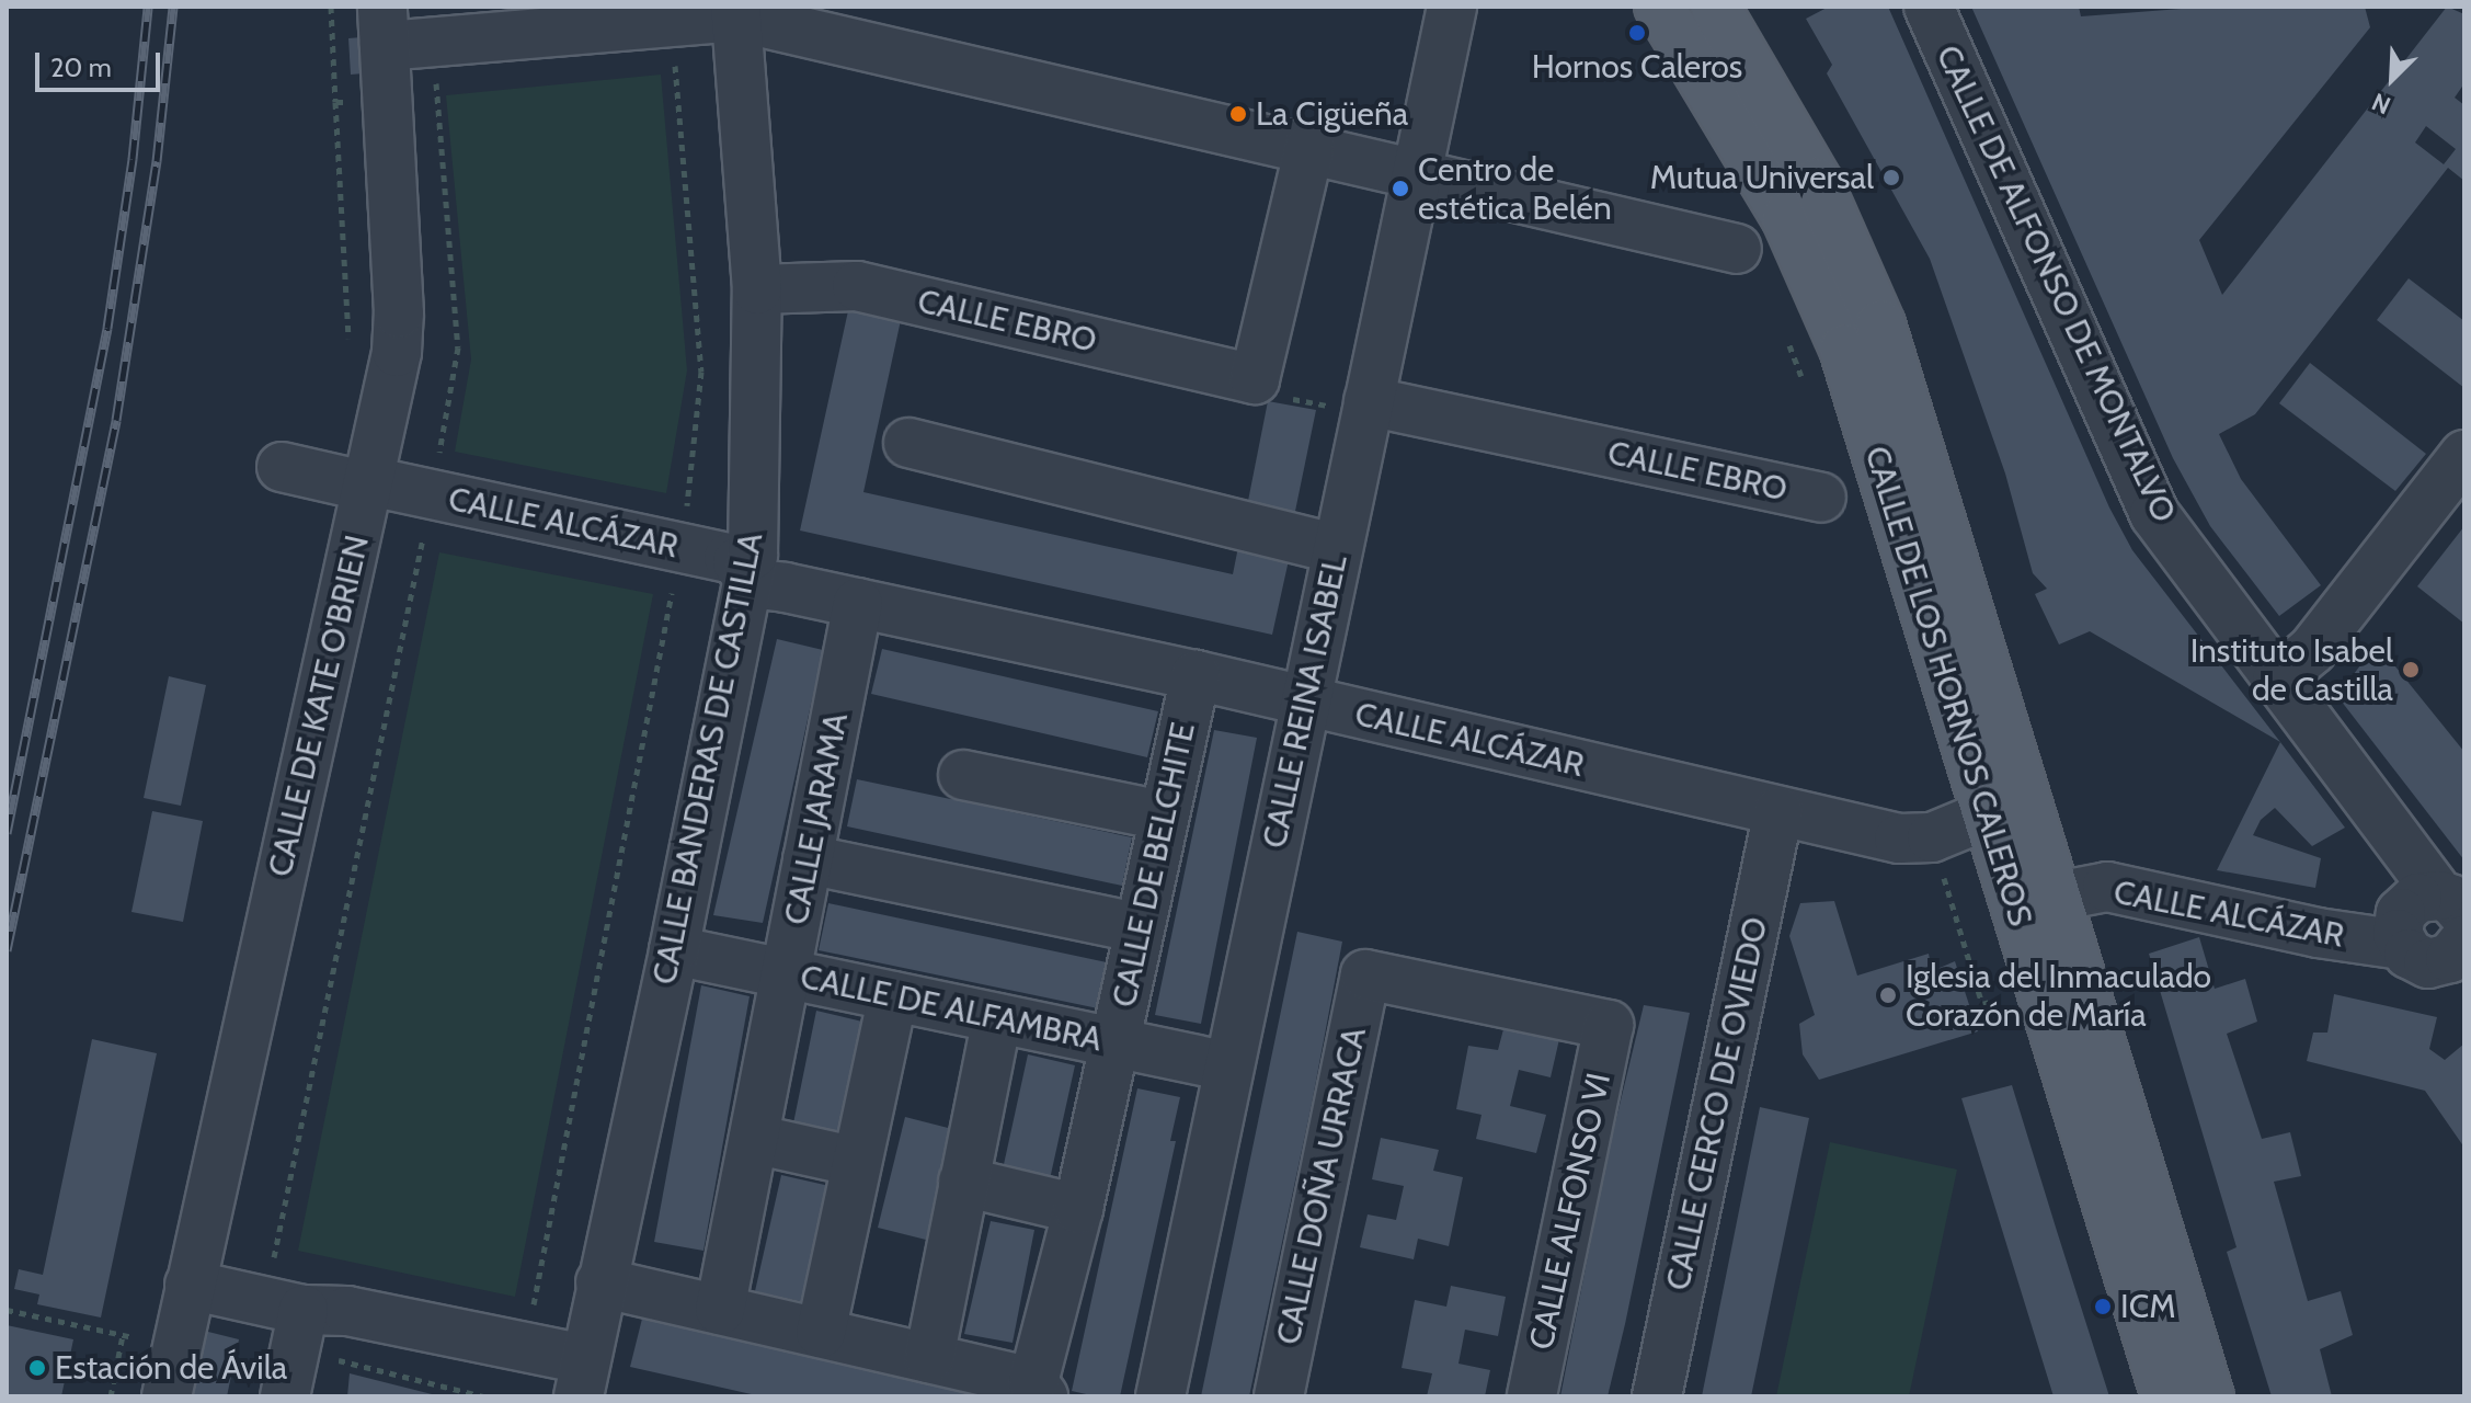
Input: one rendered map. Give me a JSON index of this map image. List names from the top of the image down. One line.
{"streets":{"main road":["CALLE DE LOS HORNOS CALEROS"],"street":["CALLE DE ALFONSO DE MONTALVO","CALLE EBRO","CALLE ALCÁZAR","CALLE REINA ISABEL","CALLE DE KATE O'BRIEN","CALLE BANDERAS DE CASTILLA","CALLE JARAMA","CALLE DE BELCHITE","CALLE DE ALFAMBRA","CALLE CERCO DE OVIEDO","CALLE DOÑA URRACA","CALLE ALFONSO VI"]},"crossings":[["CALLE EBRO","CALLE REINA ISABEL"],["CALLE EBRO","CALLE BANDERAS DE CASTILLA"],["CALLE ALCÁZAR","CALLE DE LOS HORNOS CALEROS"],["CALLE ALCÁZAR","CALLE REINA ISABEL"],["CALLE ALCÁZAR","CALLE DE KATE O'BRIEN"],["CALLE ALCÁZAR","CALLE BANDERAS DE CASTILLA"],["CALLE ALCÁZAR","CALLE JARAMA"],["CALLE ALCÁZAR","CALLE DE BELCHITE"],["CALLE ALCÁZAR","CALLE CERCO DE OVIEDO"],["CALLE REINA ISABEL","CALLE DE ALFAMBRA"],["CALLE BANDERAS DE CASTILLA","CALLE DE ALFAMBRA"],["CALLE JARAMA","CALLE DE ALFAMBRA"],["CALLE DE BELCHITE","CALLE DE ALFAMBRA"],["CALLE DOÑA URRACA","CALLE ALFONSO VI"]],"places":["Hornos Caleros","La Cigüeña","Mutua Universal","Centro de estética Belén","Instituto Isabel de Castilla","Iglesia del Inmaculado Corazón de María","ICM","Estación de Ávila"],"scale_bar":"20 m","north":"bottom left"}
